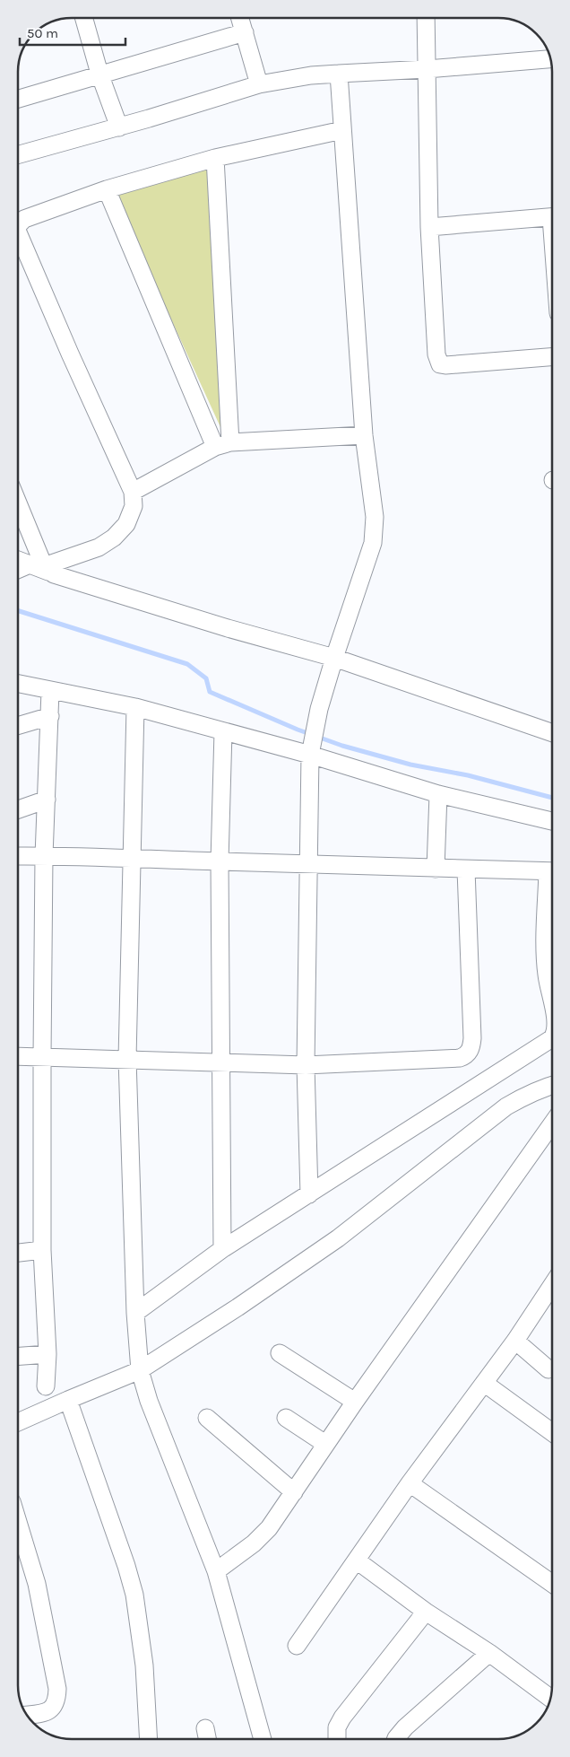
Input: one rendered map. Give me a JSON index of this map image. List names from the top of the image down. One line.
{"scale_bar":"50 m"}
